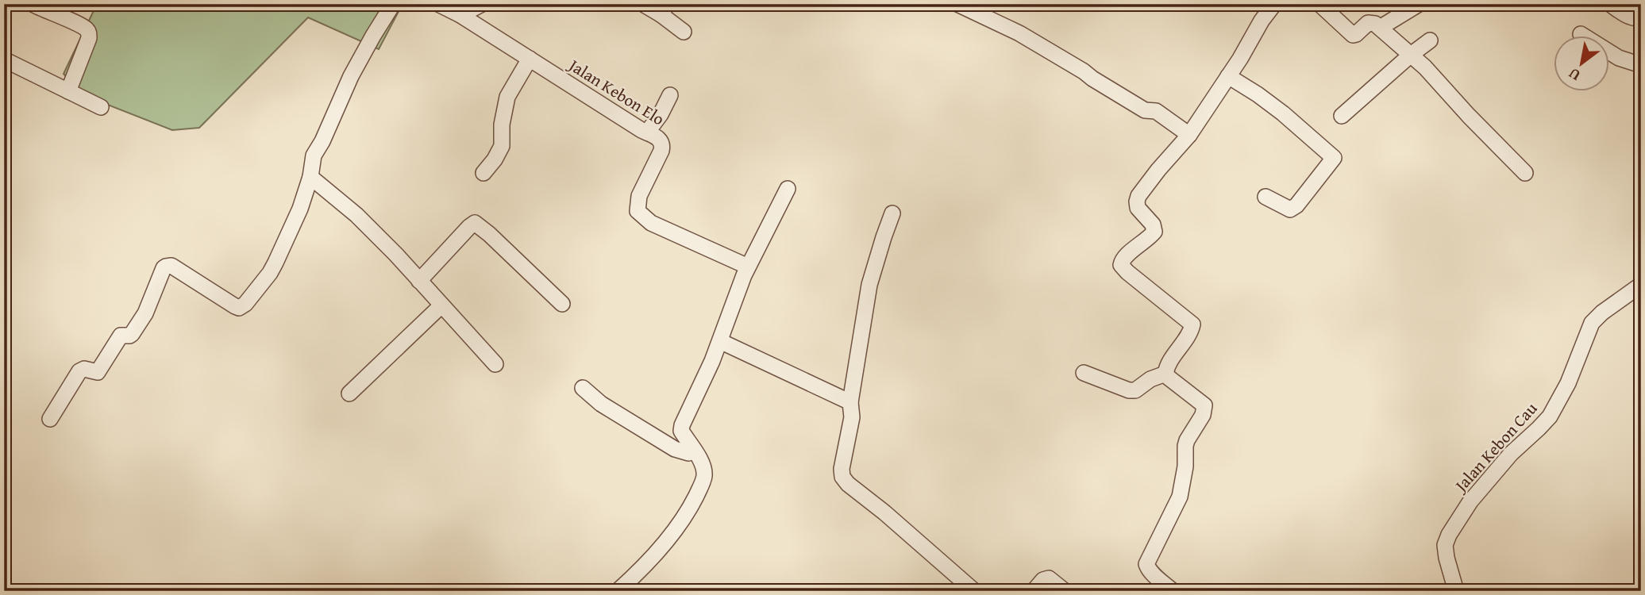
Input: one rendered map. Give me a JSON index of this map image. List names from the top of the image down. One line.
{"streets":{"street":["Jalan Kebon Elo","Jalan Kebon Cau"]},"north":"bottom left"}
